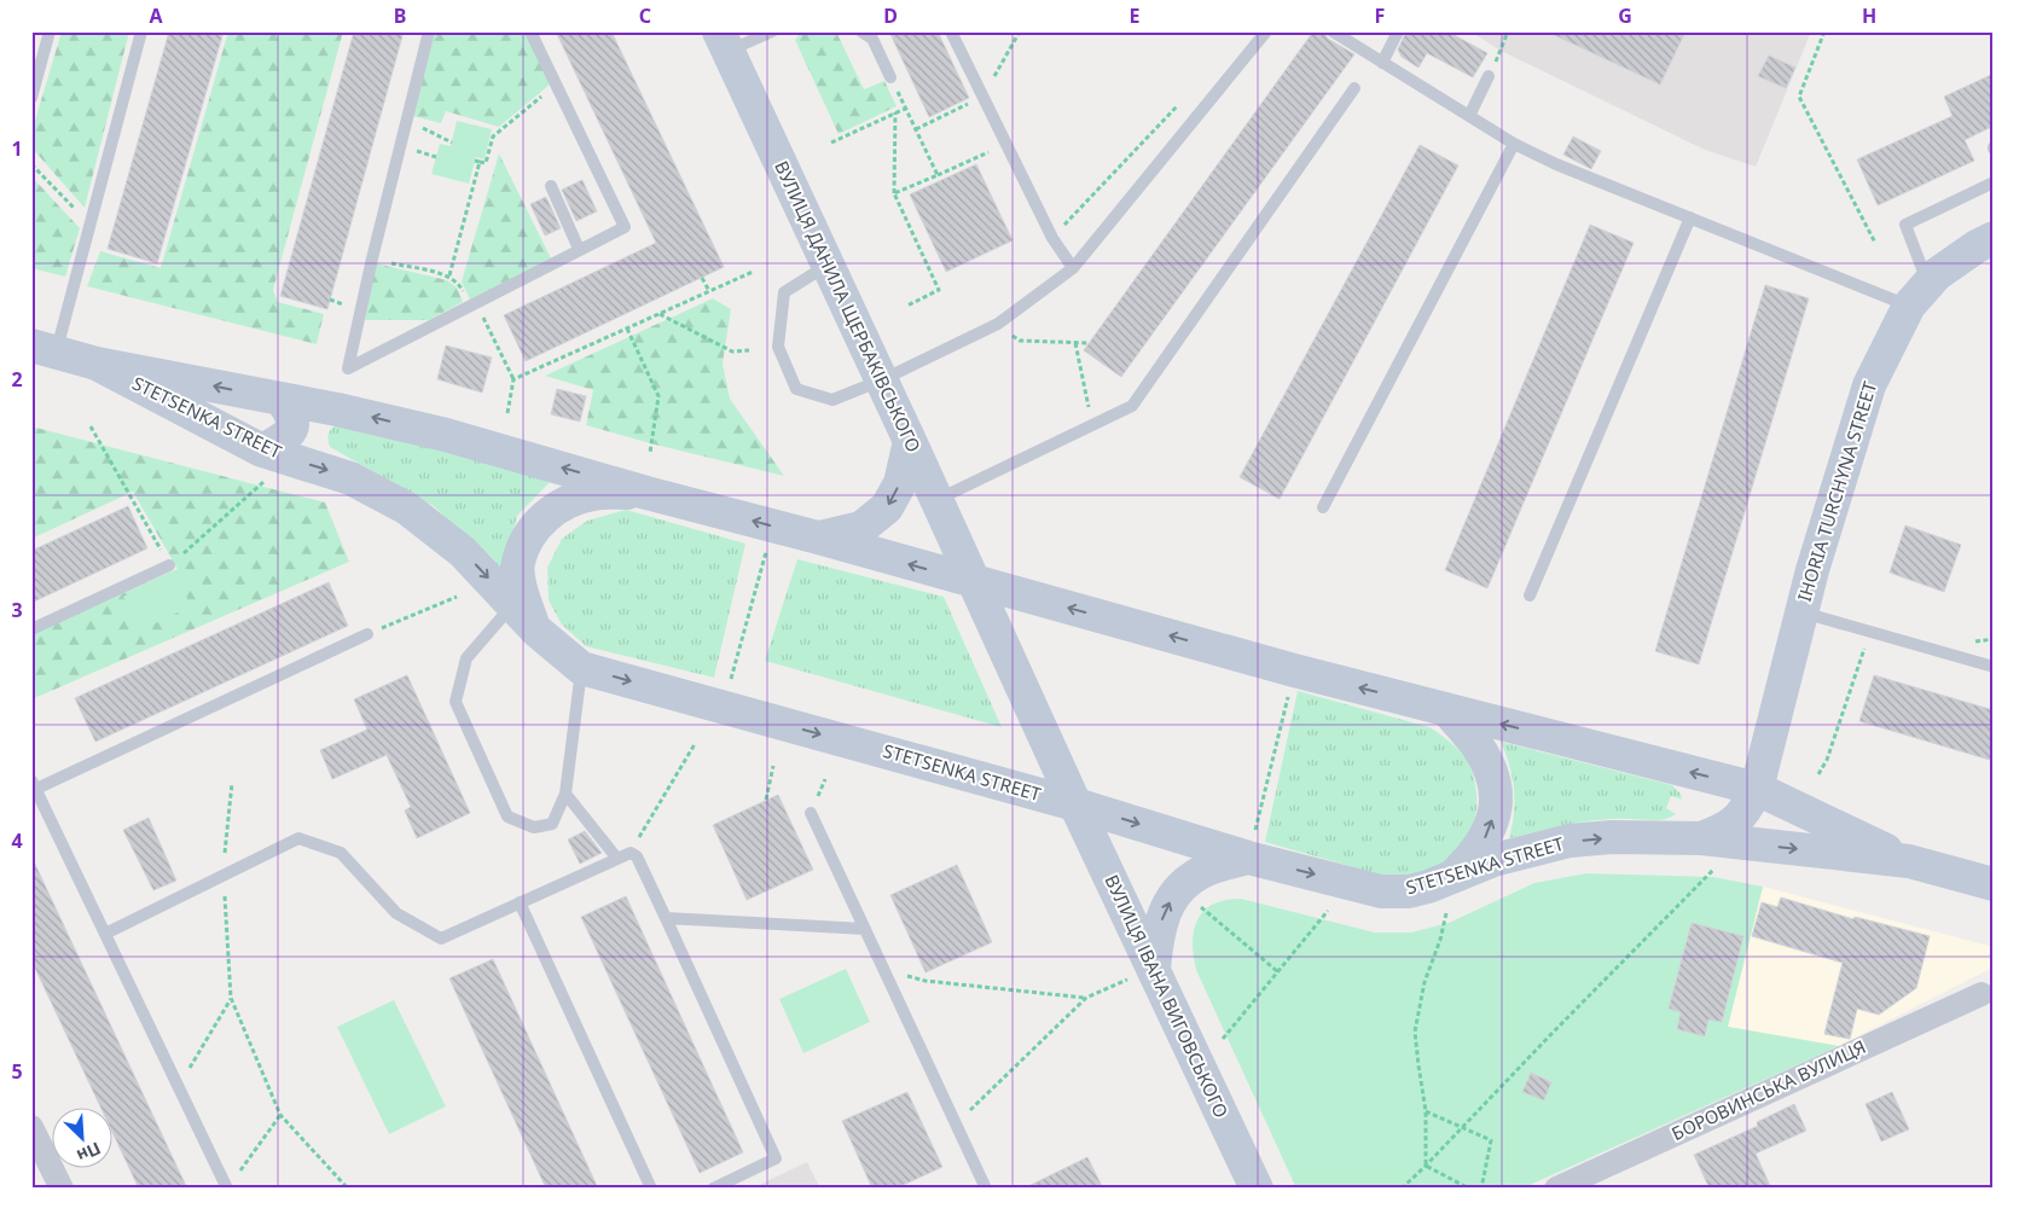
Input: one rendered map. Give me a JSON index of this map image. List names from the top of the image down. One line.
{"streets":{"main road":["ВУЛИЦЯ ДАНИЛА ЩЕРБАКІВСЬКОГО","STETSENKA STREET","IHORIA TURCHYNA STREET","ВУЛИЦЯ ІВАНА ВИГОВСЬКОГО"],"street":["БОРОВИНСЬКА ВУЛИЦЯ"]},"crossings":[["ВУЛИЦЯ ДАНИЛА ЩЕРБАКІВСЬКОГО","STETSENKA STREET"],["ВУЛИЦЯ ДАНИЛА ЩЕРБАКІВСЬКОГО","ВУЛИЦЯ ІВАНА ВИГОВСЬКОГО"],["STETSENKA STREET","IHORIA TURCHYNA STREET"],["STETSENKA STREET","ВУЛИЦЯ ІВАНА ВИГОВСЬКОГО"]],"north":"bottom right","grid":{"columns":["A","B","C","D","E","F","G","H"],"rows":["1","2","3","4","5"]}}
